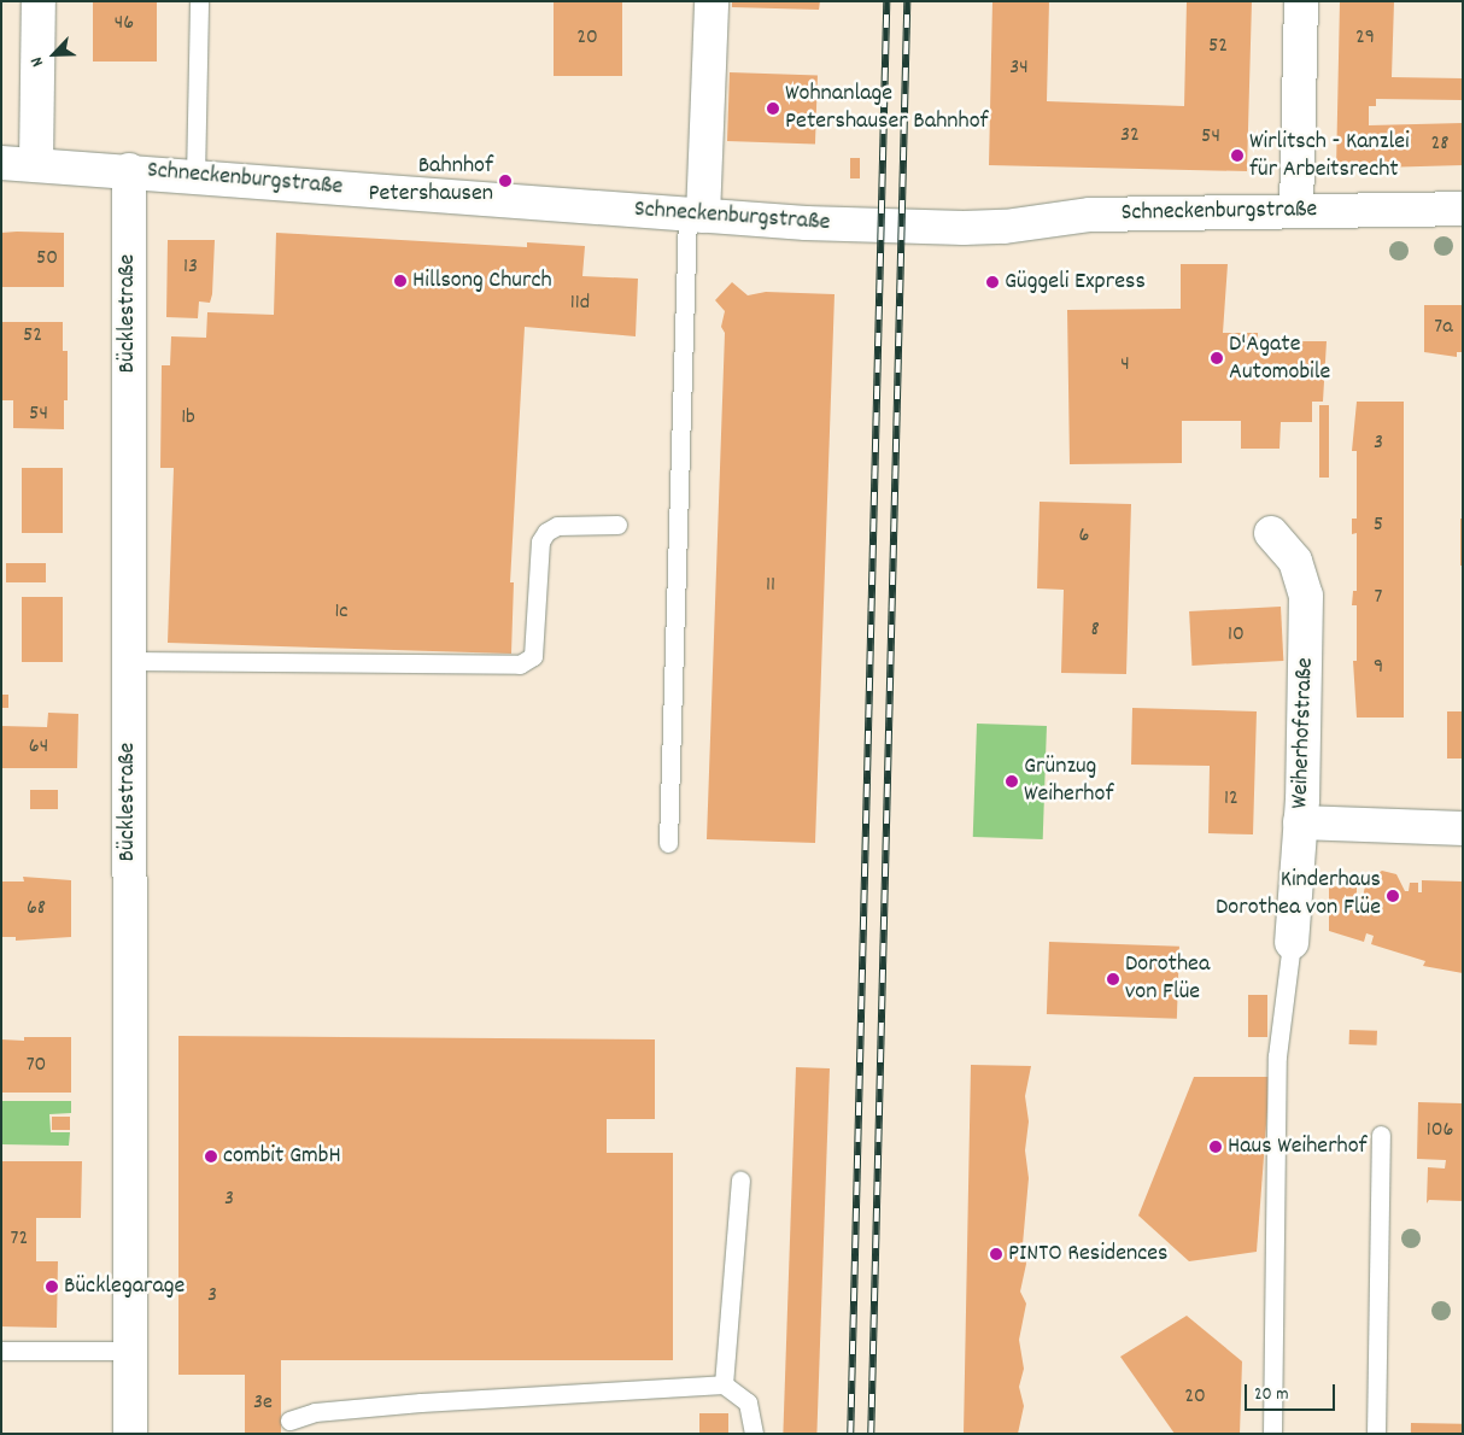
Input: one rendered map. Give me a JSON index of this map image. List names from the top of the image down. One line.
{"streets":{"street":["Schneckenburgstraße","Bücklestraße","Weiherhofstraße"]},"crossings":[["Schneckenburgstraße","Bücklestraße"]],"places":["Wohnanlage Petershauser Bahnhof","Wirlitsch - Kanzlei für Arbeitsrecht","Bahnhof Petershausen","Hillsong Church","Güggeli Express","D'Agate Automobile","Grünzug Weiherhof","Kinderhaus Dorothea von Flüe","Dorothea von Flüe","Haus Weiherhof","combit GmbH","PINTO Residences","Bücklegarage"],"house_numbers":["46","20","29","52","34","32","54","28","50","13","11d","7a","52","4","54","1b","3","5","6","11","7","1c","8","10","9","64","12","68","70","106","3","72","3","20","3e"],"scale_bar":"20 m","north":"bottom left"}
